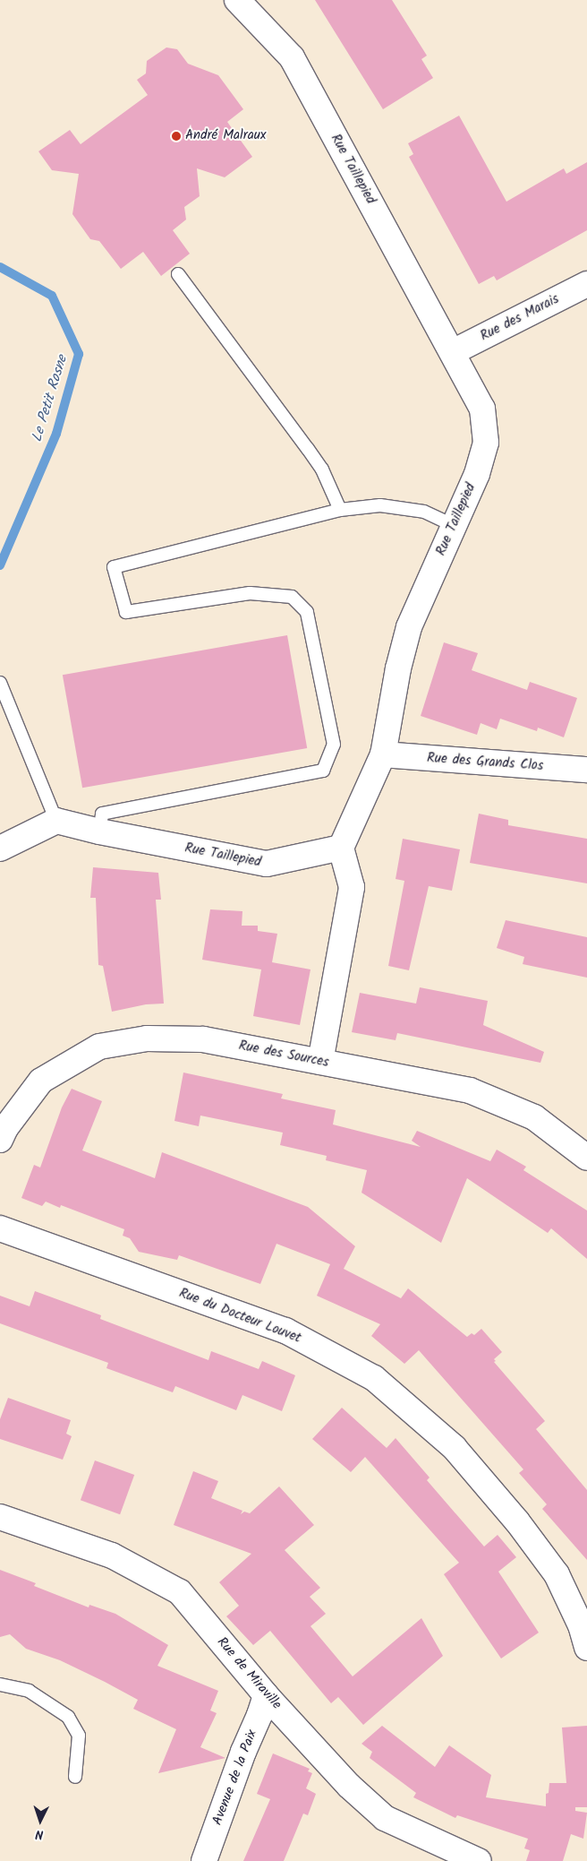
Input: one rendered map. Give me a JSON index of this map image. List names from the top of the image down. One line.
{"streets":{"street":["Rue Taillepied","Rue des Marais","Rue des Grands Clos","Rue des Sources","Rue du Docteur Louvet","Rue de Miraville","Avenue de la Paix"]},"crossings":[["Rue Taillepied","Rue des Marais"],["Rue Taillepied","Rue des Grands Clos"],["Rue de Miraville","Avenue de la Paix"]],"water":["Le Petit Rosne"],"places":["André Malraux"],"north":"bottom"}
